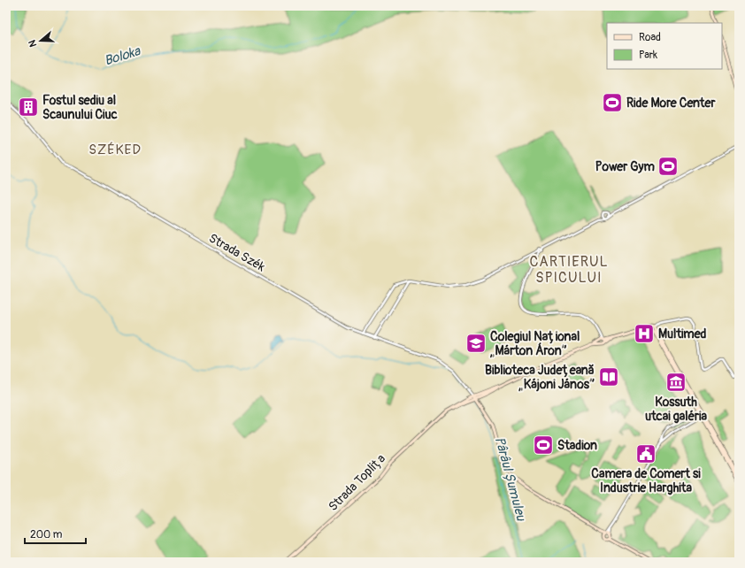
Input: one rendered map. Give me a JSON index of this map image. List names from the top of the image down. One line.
{"streets":{"main road":["Strada Toplița"],"street":["Strada Szék"]},"crossings":[["Strada Szék","Strada Toplița"]],"districts":["SZÉKED","CARTIERUL SPICULUI"],"water":["Boloka","Pârâul Șumuleu"],"places":{"sports":["Ride More Center","Power Gym","Stadion"],"building":["Fostul sediu al Scaunului Ciuc"],"hospital":["Multimed"],"school or university":["Colegiul Național „Márton Áron”"],"library":["Biblioteca Județeană „Kájoni János”"],"museum":["Kossuth utcai galéria"],"public building":["Camera de Comert si Industrie Harghita"]},"legend":["Road","Park"],"scale_bar":"200 m","north":"left"}
